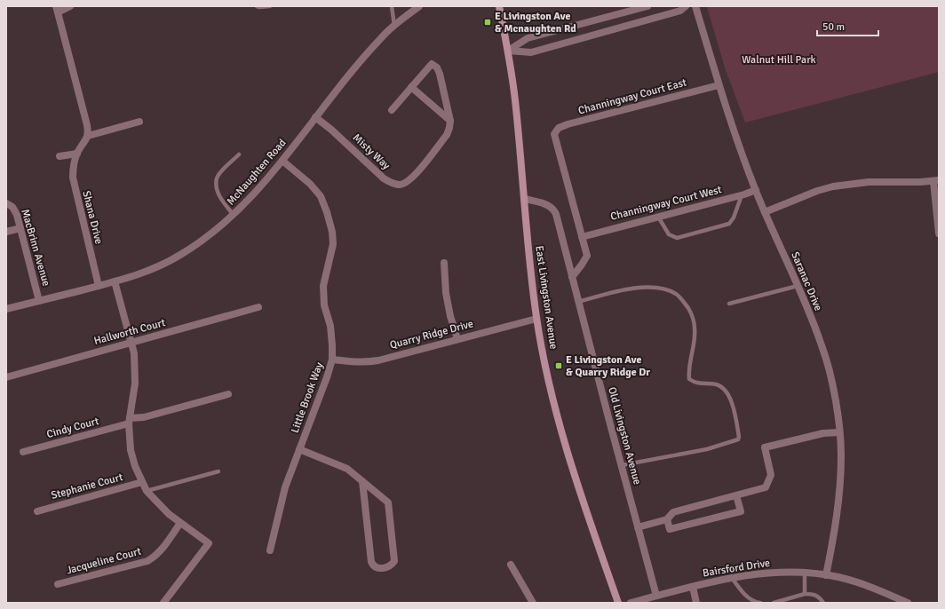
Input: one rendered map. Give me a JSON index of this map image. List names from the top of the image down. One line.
{"streets":{"main road":["East Livingston Avenue"],"street":["Channingway Court East","Misty Way","McNaughten Road","Channingway Court West","Shana Drive","MacBrinn Avenue","Saranac Drive","Hallworth Court","Quarry Ridge Drive","Little Brook Way","Cindy Court","Old Livingston Avenue","Stephanie Court","Jacqueline Court","Bairsford Drive"]},"crossings":[["Channingway Court East","Channingway Court West"],["Channingway Court East","Saranac Drive"],["Misty Way","McNaughten Road"],["McNaughten Road","Shana Drive"],["McNaughten Road","MacBrinn Avenue"],["McNaughten Road","Little Brook Way"],["Channingway Court West","Saranac Drive"],["Saranac Drive","Bairsford Drive"],["East Livingston Avenue","Quarry Ridge Drive"],["East Livingston Avenue","Old Livingston Avenue"],["Quarry Ridge Drive","Little Brook Way"],["Old Livingston Avenue","Bairsford Drive"]],"parks":["Walnut Hill Park"],"places":{"transit":["E Livingston Ave & Mcnaughten Rd","E Livingston Ave & Quarry Ridge Dr"]},"scale_bar":"50 m"}
